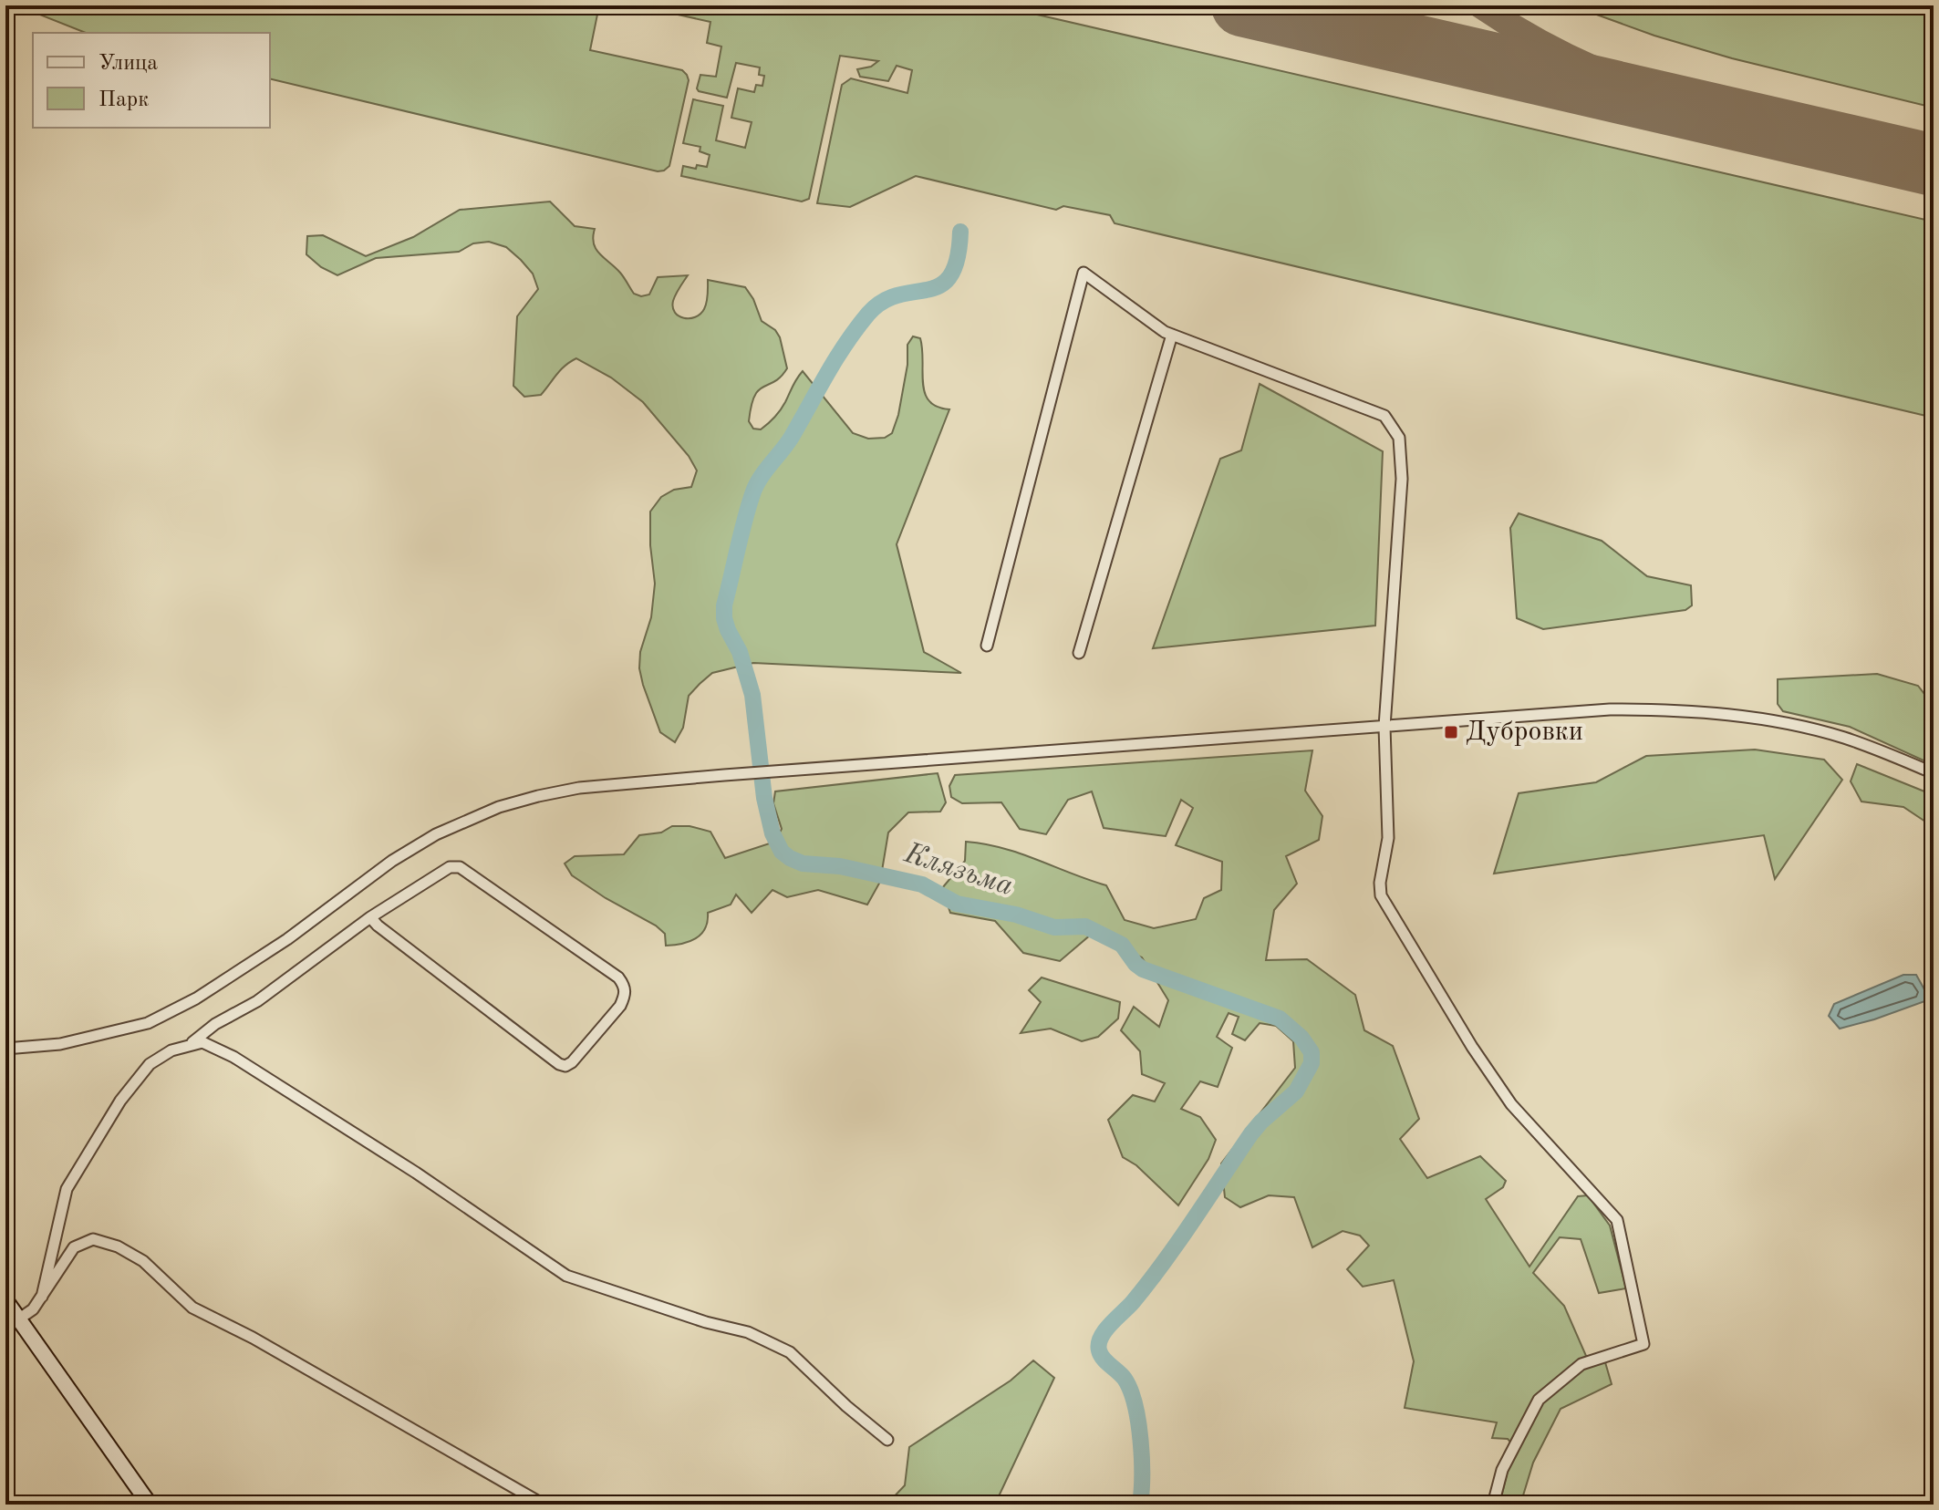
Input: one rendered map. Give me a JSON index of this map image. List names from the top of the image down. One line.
{"water":["Клязьма"],"places":{"transit":["Дубровки"]},"legend":["Улица","Парк"]}
